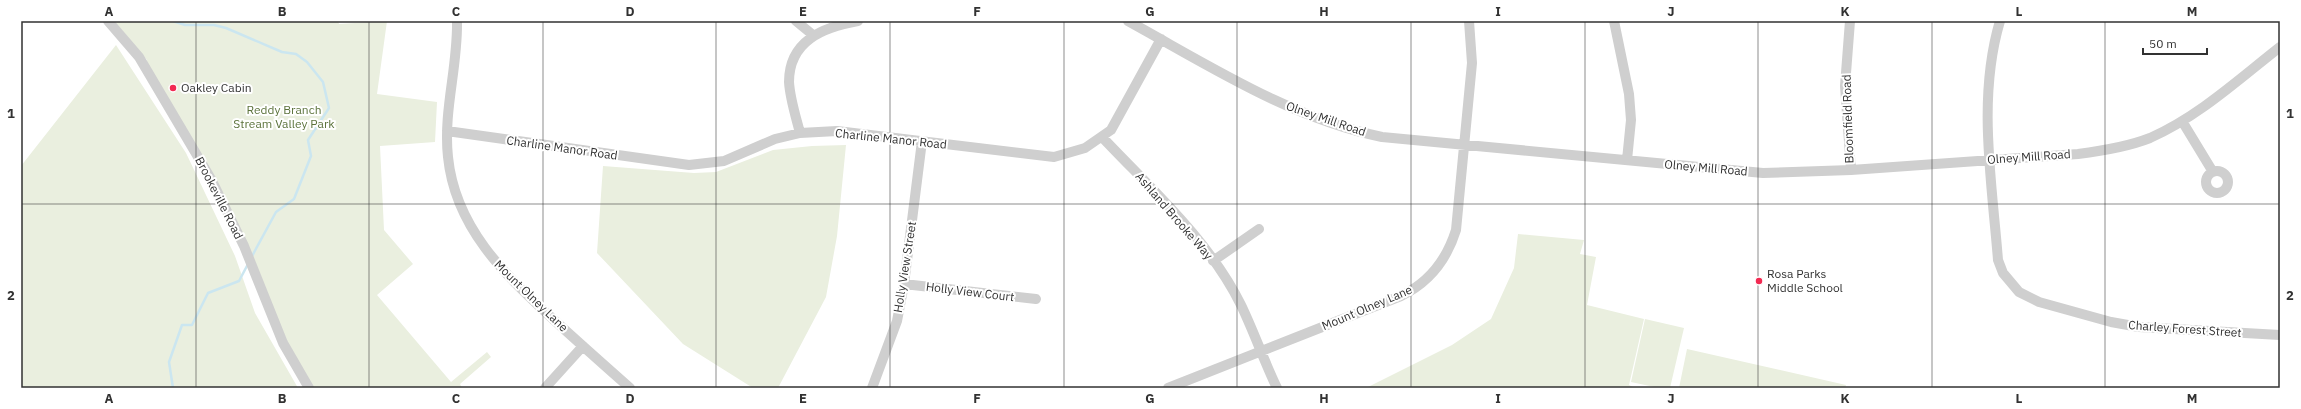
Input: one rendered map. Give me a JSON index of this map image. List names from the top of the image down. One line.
{"streets":{"street":["Olney Mill Road","Bloomfield Road","Charline Manor Road","Brookeville Road","Ashland Brooke Way","Holly View Street","Holly View Court","Mount Olney Lane","Charley Forest Street"]},"crossings":[["Olney Mill Road","Bloomfield Road"],["Olney Mill Road","Charline Manor Road"],["Olney Mill Road","Mount Olney Lane"],["Olney Mill Road","Charley Forest Street"],["Charline Manor Road","Ashland Brooke Way"],["Charline Manor Road","Holly View Street"],["Charline Manor Road","Mount Olney Lane"],["Ashland Brooke Way","Mount Olney Lane"],["Holly View Street","Holly View Court"]],"parks":["Reddy Branch Stream Valley Park"],"places":["Oakley Cabin","Rosa Parks Middle School"],"scale_bar":"50 m","grid":{"columns":["A","B","C","D","E","F","G","H","I","J","K","L","M"],"rows":["1","2"]}}
